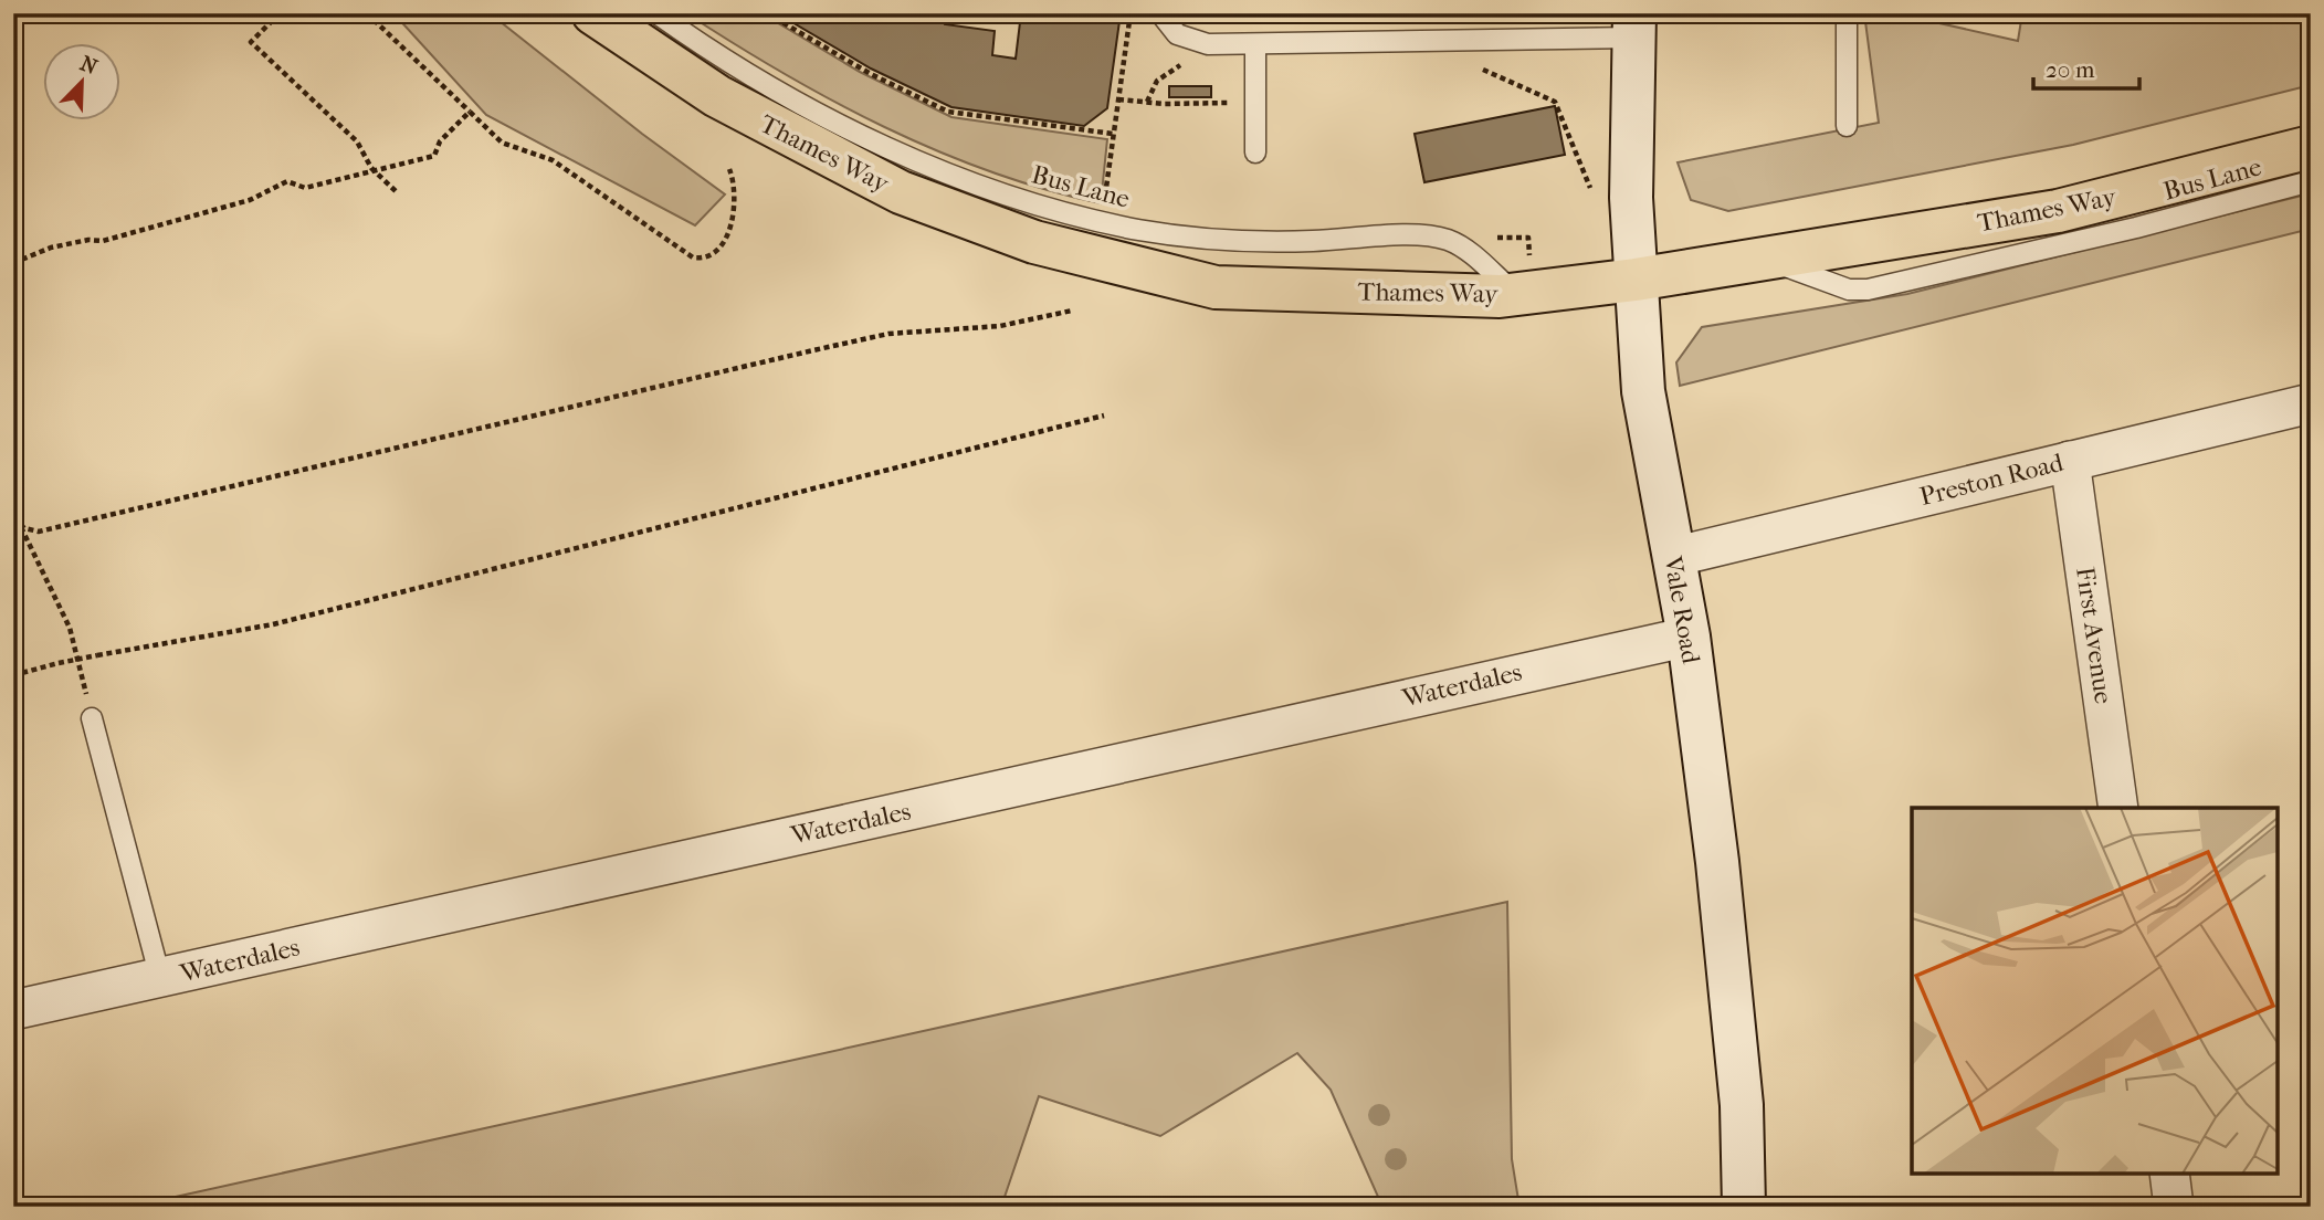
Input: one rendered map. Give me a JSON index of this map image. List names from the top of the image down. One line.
{"streets":{"main road":["Thames Way"],"street":["Preston Road","Vale Road","First Avenue","Waterdales"],"lane":["Bus Lane"]},"crossings":[["Thames Way","Bus Lane"],["Thames Way","Vale Road"],["Preston Road","Vale Road"],["Preston Road","First Avenue"],["Vale Road","Waterdales"]],"scale_bar":"20 m","north":"top right"}
